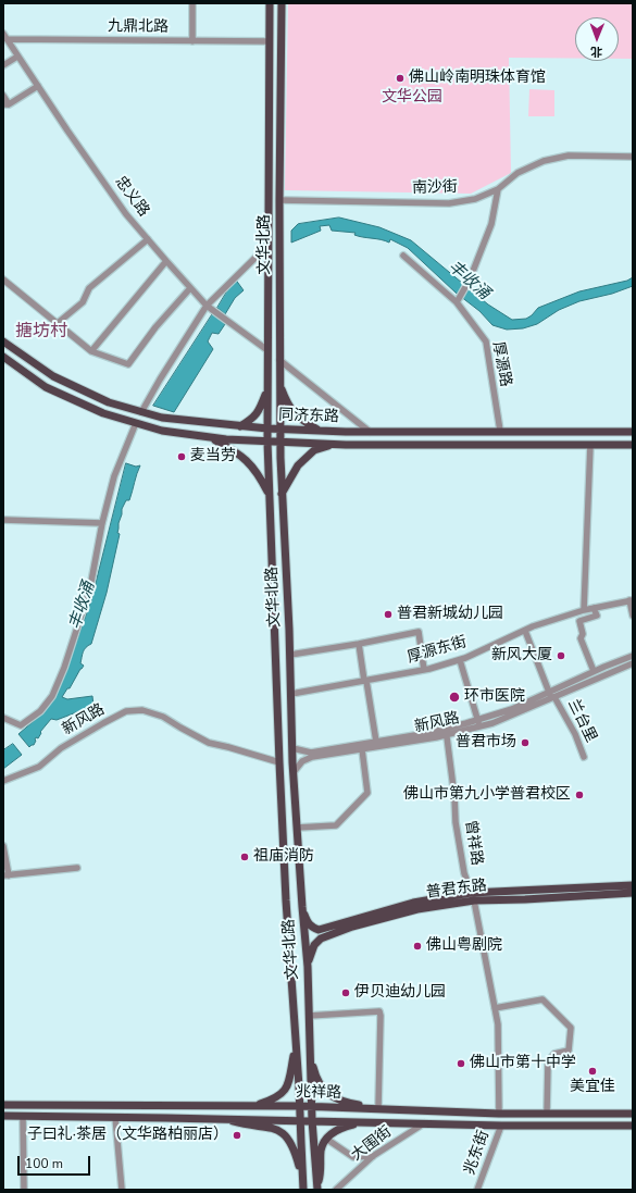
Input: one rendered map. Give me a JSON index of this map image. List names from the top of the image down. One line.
{"streets":{"main road":["文华北路","同济东路","普君东路","兆祥路"],"street":["九鼎北路","南沙街","忠义路","厚源路","厚源东街","新风路","兰台里","曾祥路","大围街","兆东街"]},"crossings":[["九鼎北路","忠义路"],["九鼎北路","文华北路"],["南沙街","文华北路"],["忠义路","文华北路"],["文华北路","同济东路"],["文华北路","厚源东街"],["文华北路","新风路"],["文华北路","兆祥路"],["厚源路","同济东路"],["厚源东街","兰台里"],["新风路","兰台里"],["新风路","曾祥路"],["曾祥路","普君东路"],["曾祥路","兆祥路"],["兆祥路","大围街"],["兆祥路","兆东街"]],"districts":["搪坊村"],"water":["丰收涌"],"parks":["文华公园"],"places":["佛山岭南明珠体育馆","麦当劳","普君新城幼儿园","新风大厦","环市医院","普君市场","佛山市第九小学普君校区","祖庙消防","佛山粤剧院","伊贝迪幼儿园","佛山市第十中学","美宜佳","子曰礼·茶居（文华路柏丽店）"],"scale_bar":"100 m","north":"bottom"}
